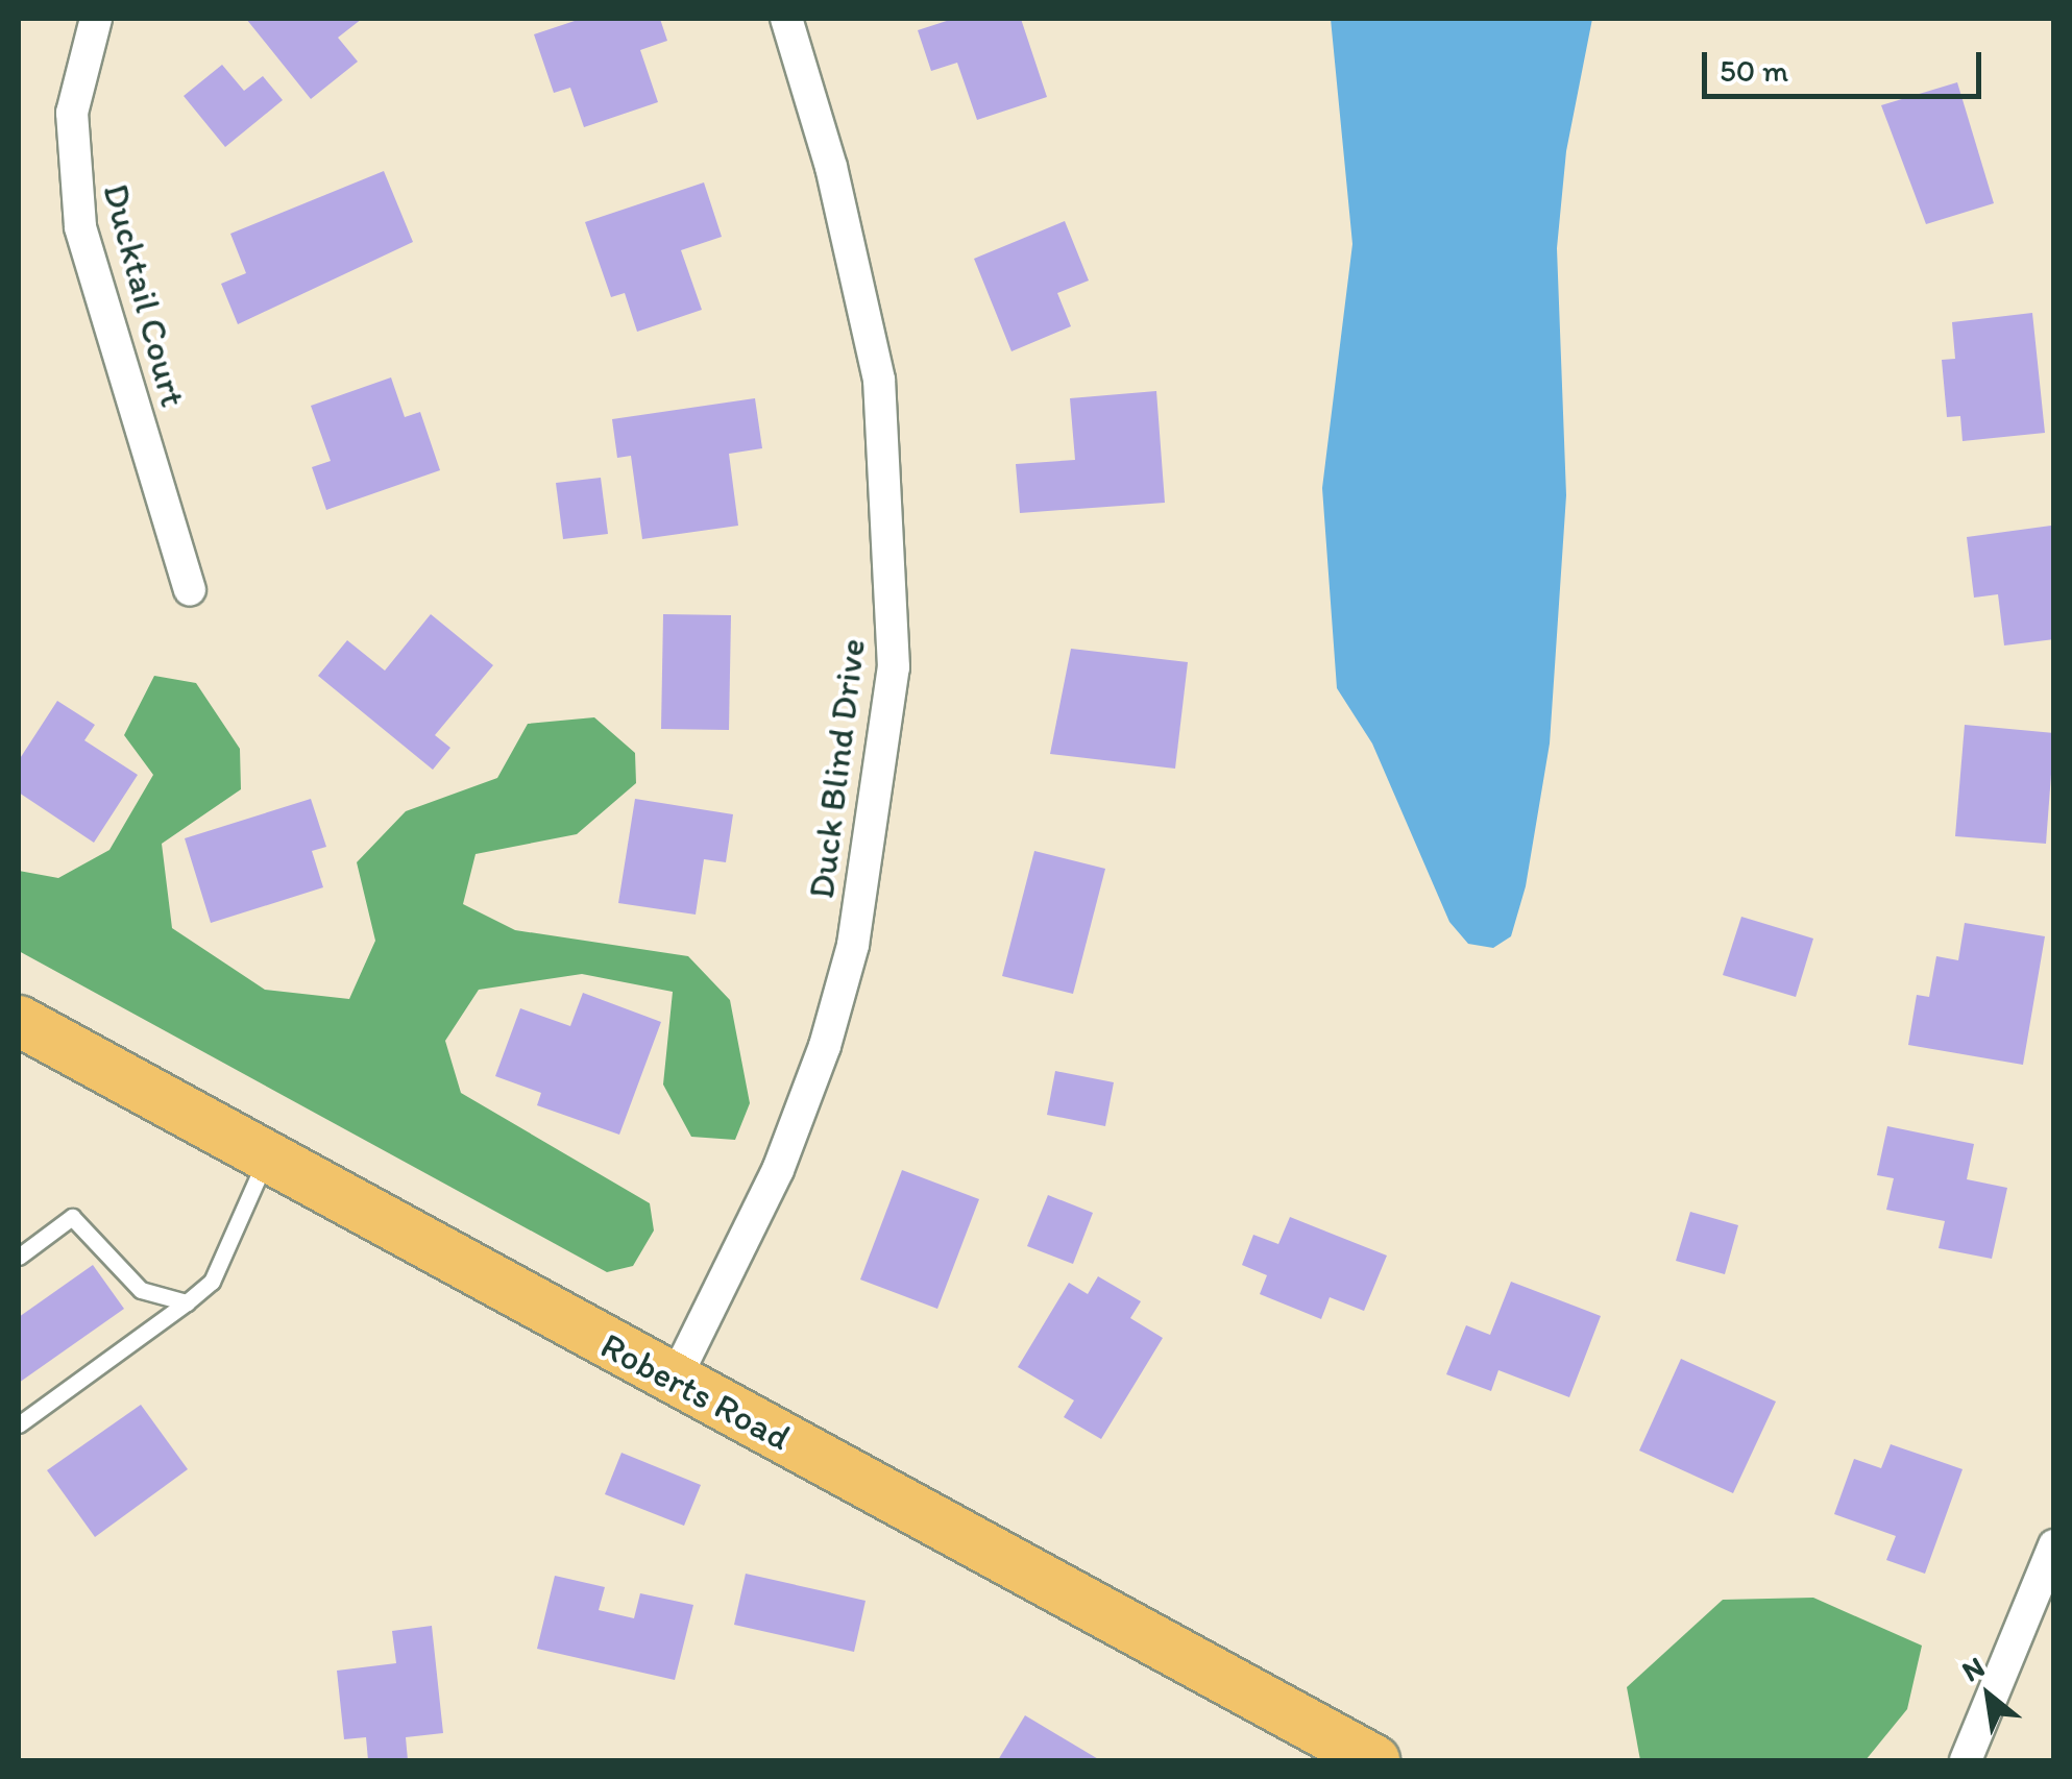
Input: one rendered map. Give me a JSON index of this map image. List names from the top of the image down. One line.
{"streets":{"main road":["Roberts Road"],"street":["Ducktail Court","Duck Blind Drive"]},"crossings":[["Duck Blind Drive","Roberts Road"]],"scale_bar":"50 m","north":"top left"}
